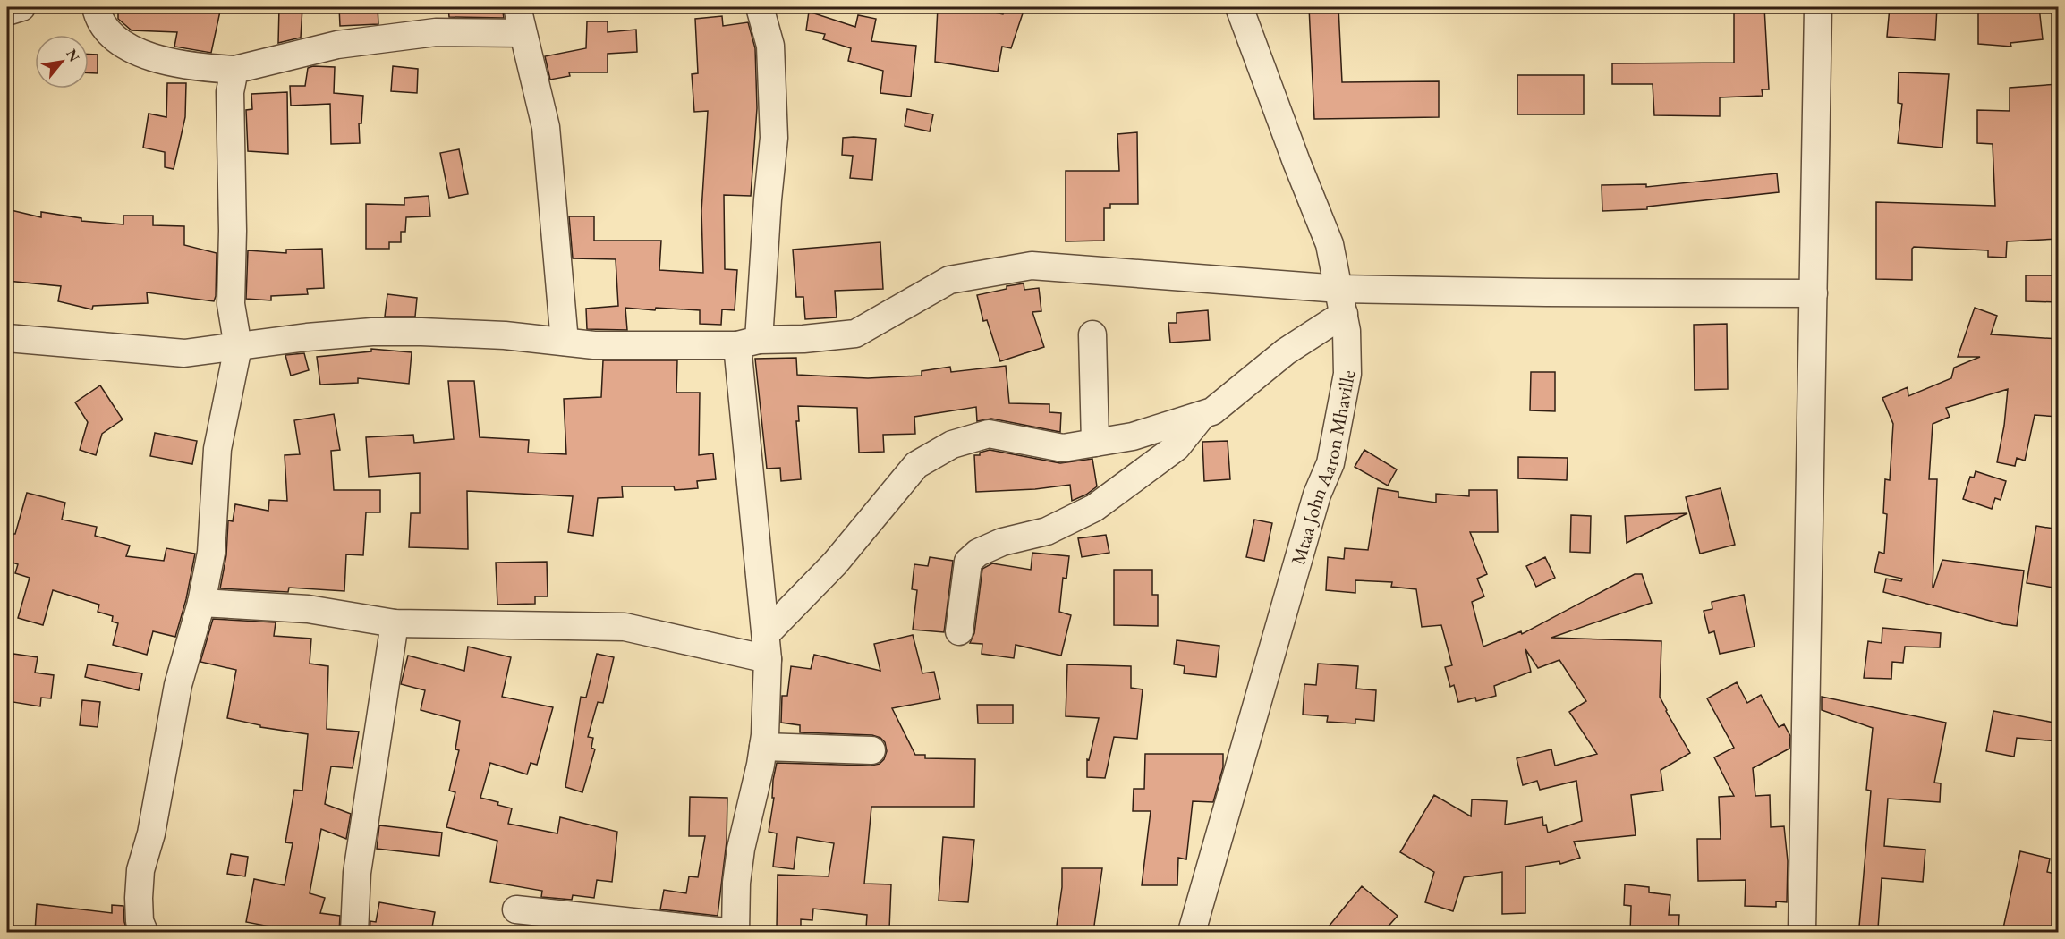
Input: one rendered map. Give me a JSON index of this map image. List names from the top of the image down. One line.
{"streets":{"street":["Mtaa John Aaron Mhaville"]},"north":"top right"}
